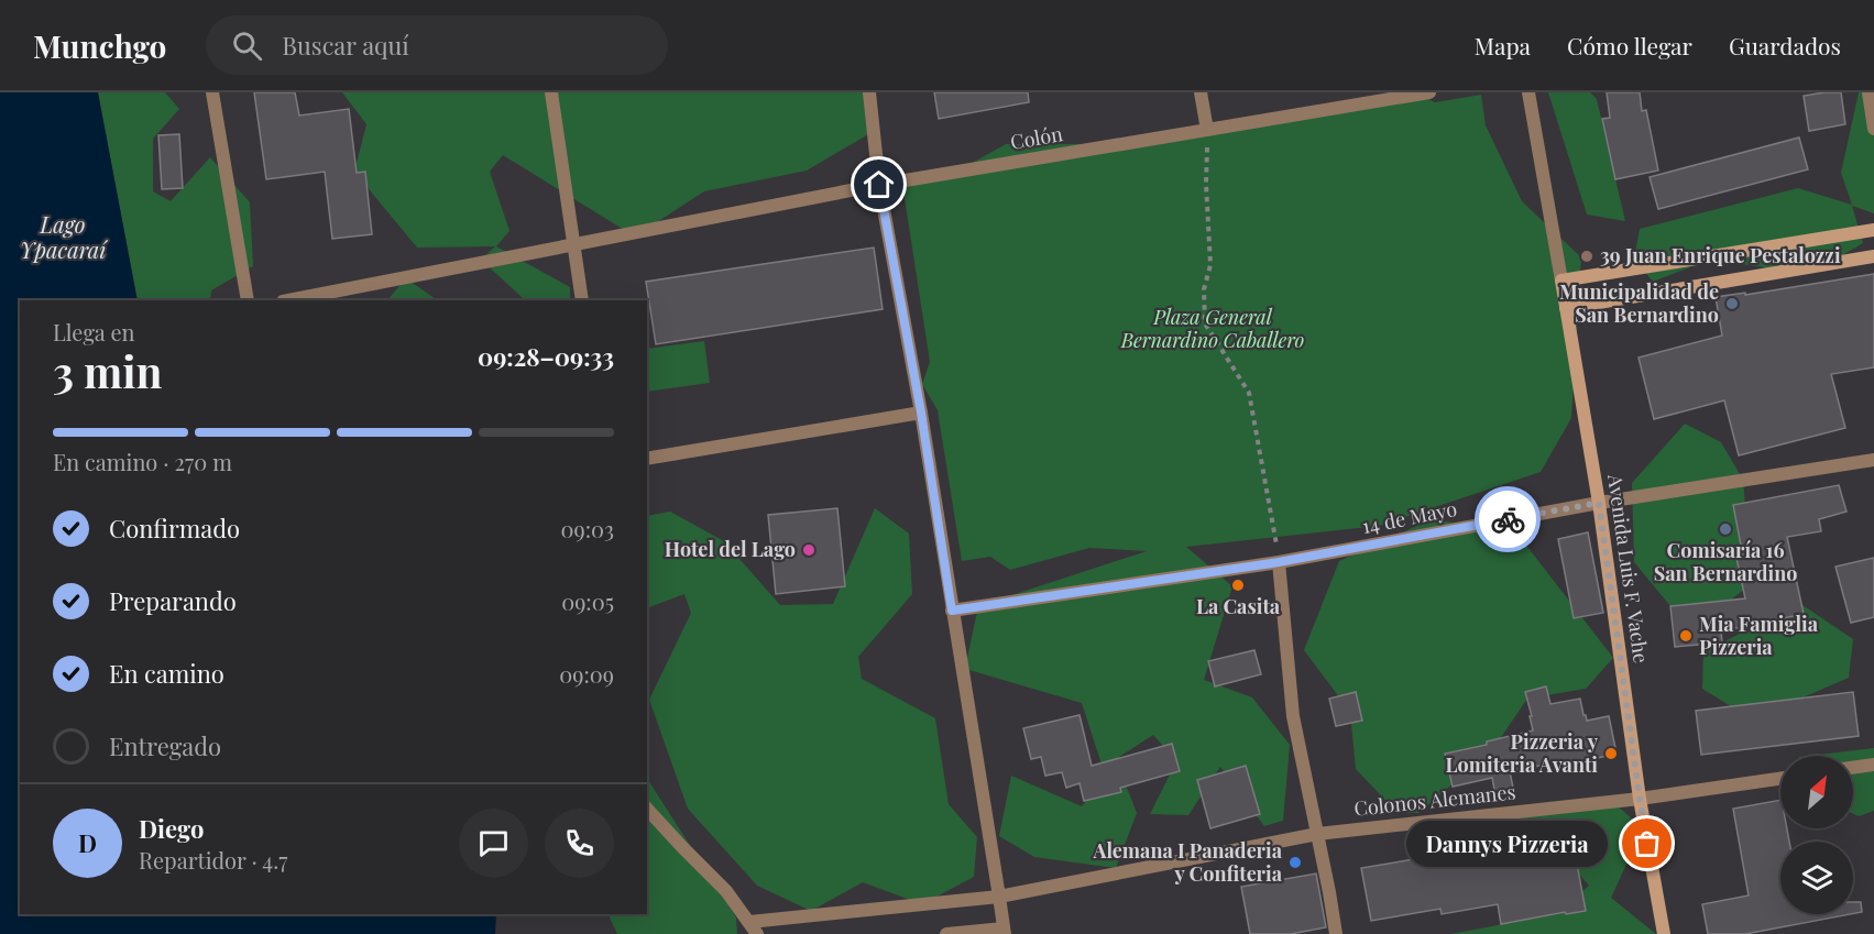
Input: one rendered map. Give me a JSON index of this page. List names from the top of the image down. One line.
{"streets":{"street":["Colón","14 de Mayo","Avenida Luis F. Vache","Colonos Alemanes"]},"crossings":[["14 de Mayo","Avenida Luis F. Vache"],["Avenida Luis F. Vache","Colonos Alemanes"]],"water":["Lago Ypacaraí"],"parks":["Plaza General Bernardino Caballero"],"places":["39 Juan Enrique Pestalozzi","Municipalidad de San Bernardino","Comisaría 16 San Bernardino","Hotel del Lago","La Casita","Mia Famiglia Pizzeria","Pizzeria y Lomiteria Avanti","Dannys Pizzeria","Alemana I Panaderia y Confiteria"],"north":"top right","page":{"header":"Munchgo","search":"Buscar aquí","nav":["Mapa","Cómo llegar","Guardados"],"heading":["3 min","Llega en","09:28–09:33"],"panel":["Diego","Repartidor · 4.7"],"bar":"En camino · 270 m","list":[["Confirmado","09:03"],["Preparando","09:05"],["En camino","09:09"],"Entregado"],"round":"D","bubble":"Dannys Pizzeria"}}
